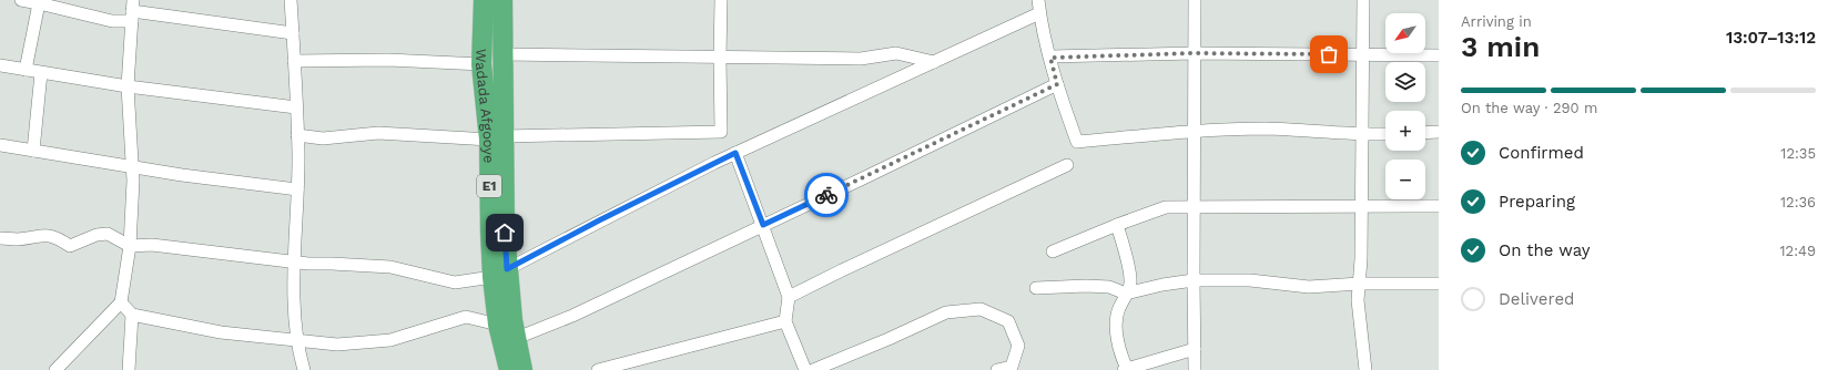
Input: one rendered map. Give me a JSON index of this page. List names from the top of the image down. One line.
{"streets":{"highway":["Wadada Afgooye","E1"]},"north":"bottom left","page":{"heading":["3 min","Arriving in","13:07–13:12"],"map_buttons":["+","−"],"bar":"On the way · 290 m","list":[["Confirmed","12:35"],["Preparing","12:36"],["On the way","12:49"],"Delivered"]}}
